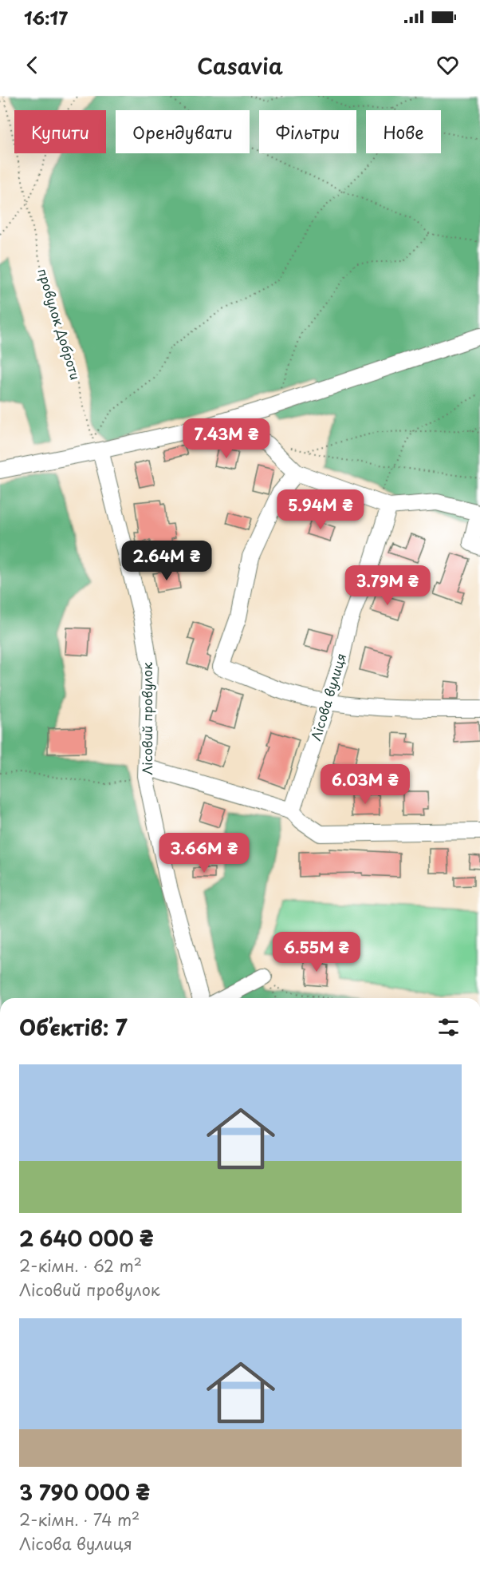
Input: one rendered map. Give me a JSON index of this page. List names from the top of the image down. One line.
{"streets":{"street":["Лісова вулиця","Лісовий провулок"],"path":["провулок Доброти"]},"crossings":[["провулок Доброти","Лісовий провулок"]],"page":{"status":"16:17","header":"Casavia","chip":["Купити","Орендувати","Фільтри","Нове"],"price":["7.43M ₴","5.94M ₴","2.64M ₴","3.79M ₴","6.03M ₴","3.66M ₴","6.55M ₴"],"heading":"Об’єктів: 7","list":[{"name":"2 640 000 ₴","note":"2-кімн. · 62 m² · Лісовий провулок"},{"name":"3 790 000 ₴","note":"2-кімн. · 74 m² · Лісова вулиця"}]}}
